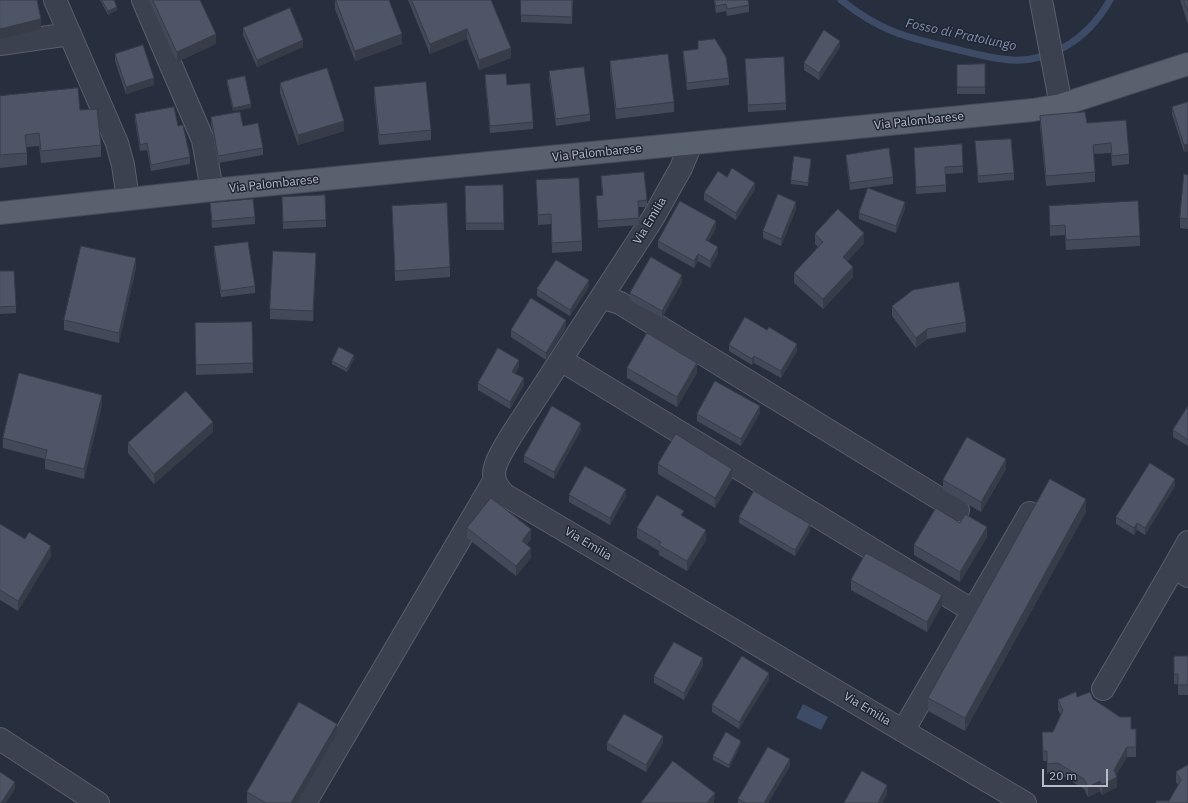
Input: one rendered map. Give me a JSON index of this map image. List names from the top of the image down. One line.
{"streets":{"main road":["Via Palombarese"],"street":["Via Emilia"]},"crossings":[["Via Palombarese","Via Emilia"]],"water":["Fosso di Pratolungo"],"scale_bar":"20 m"}
